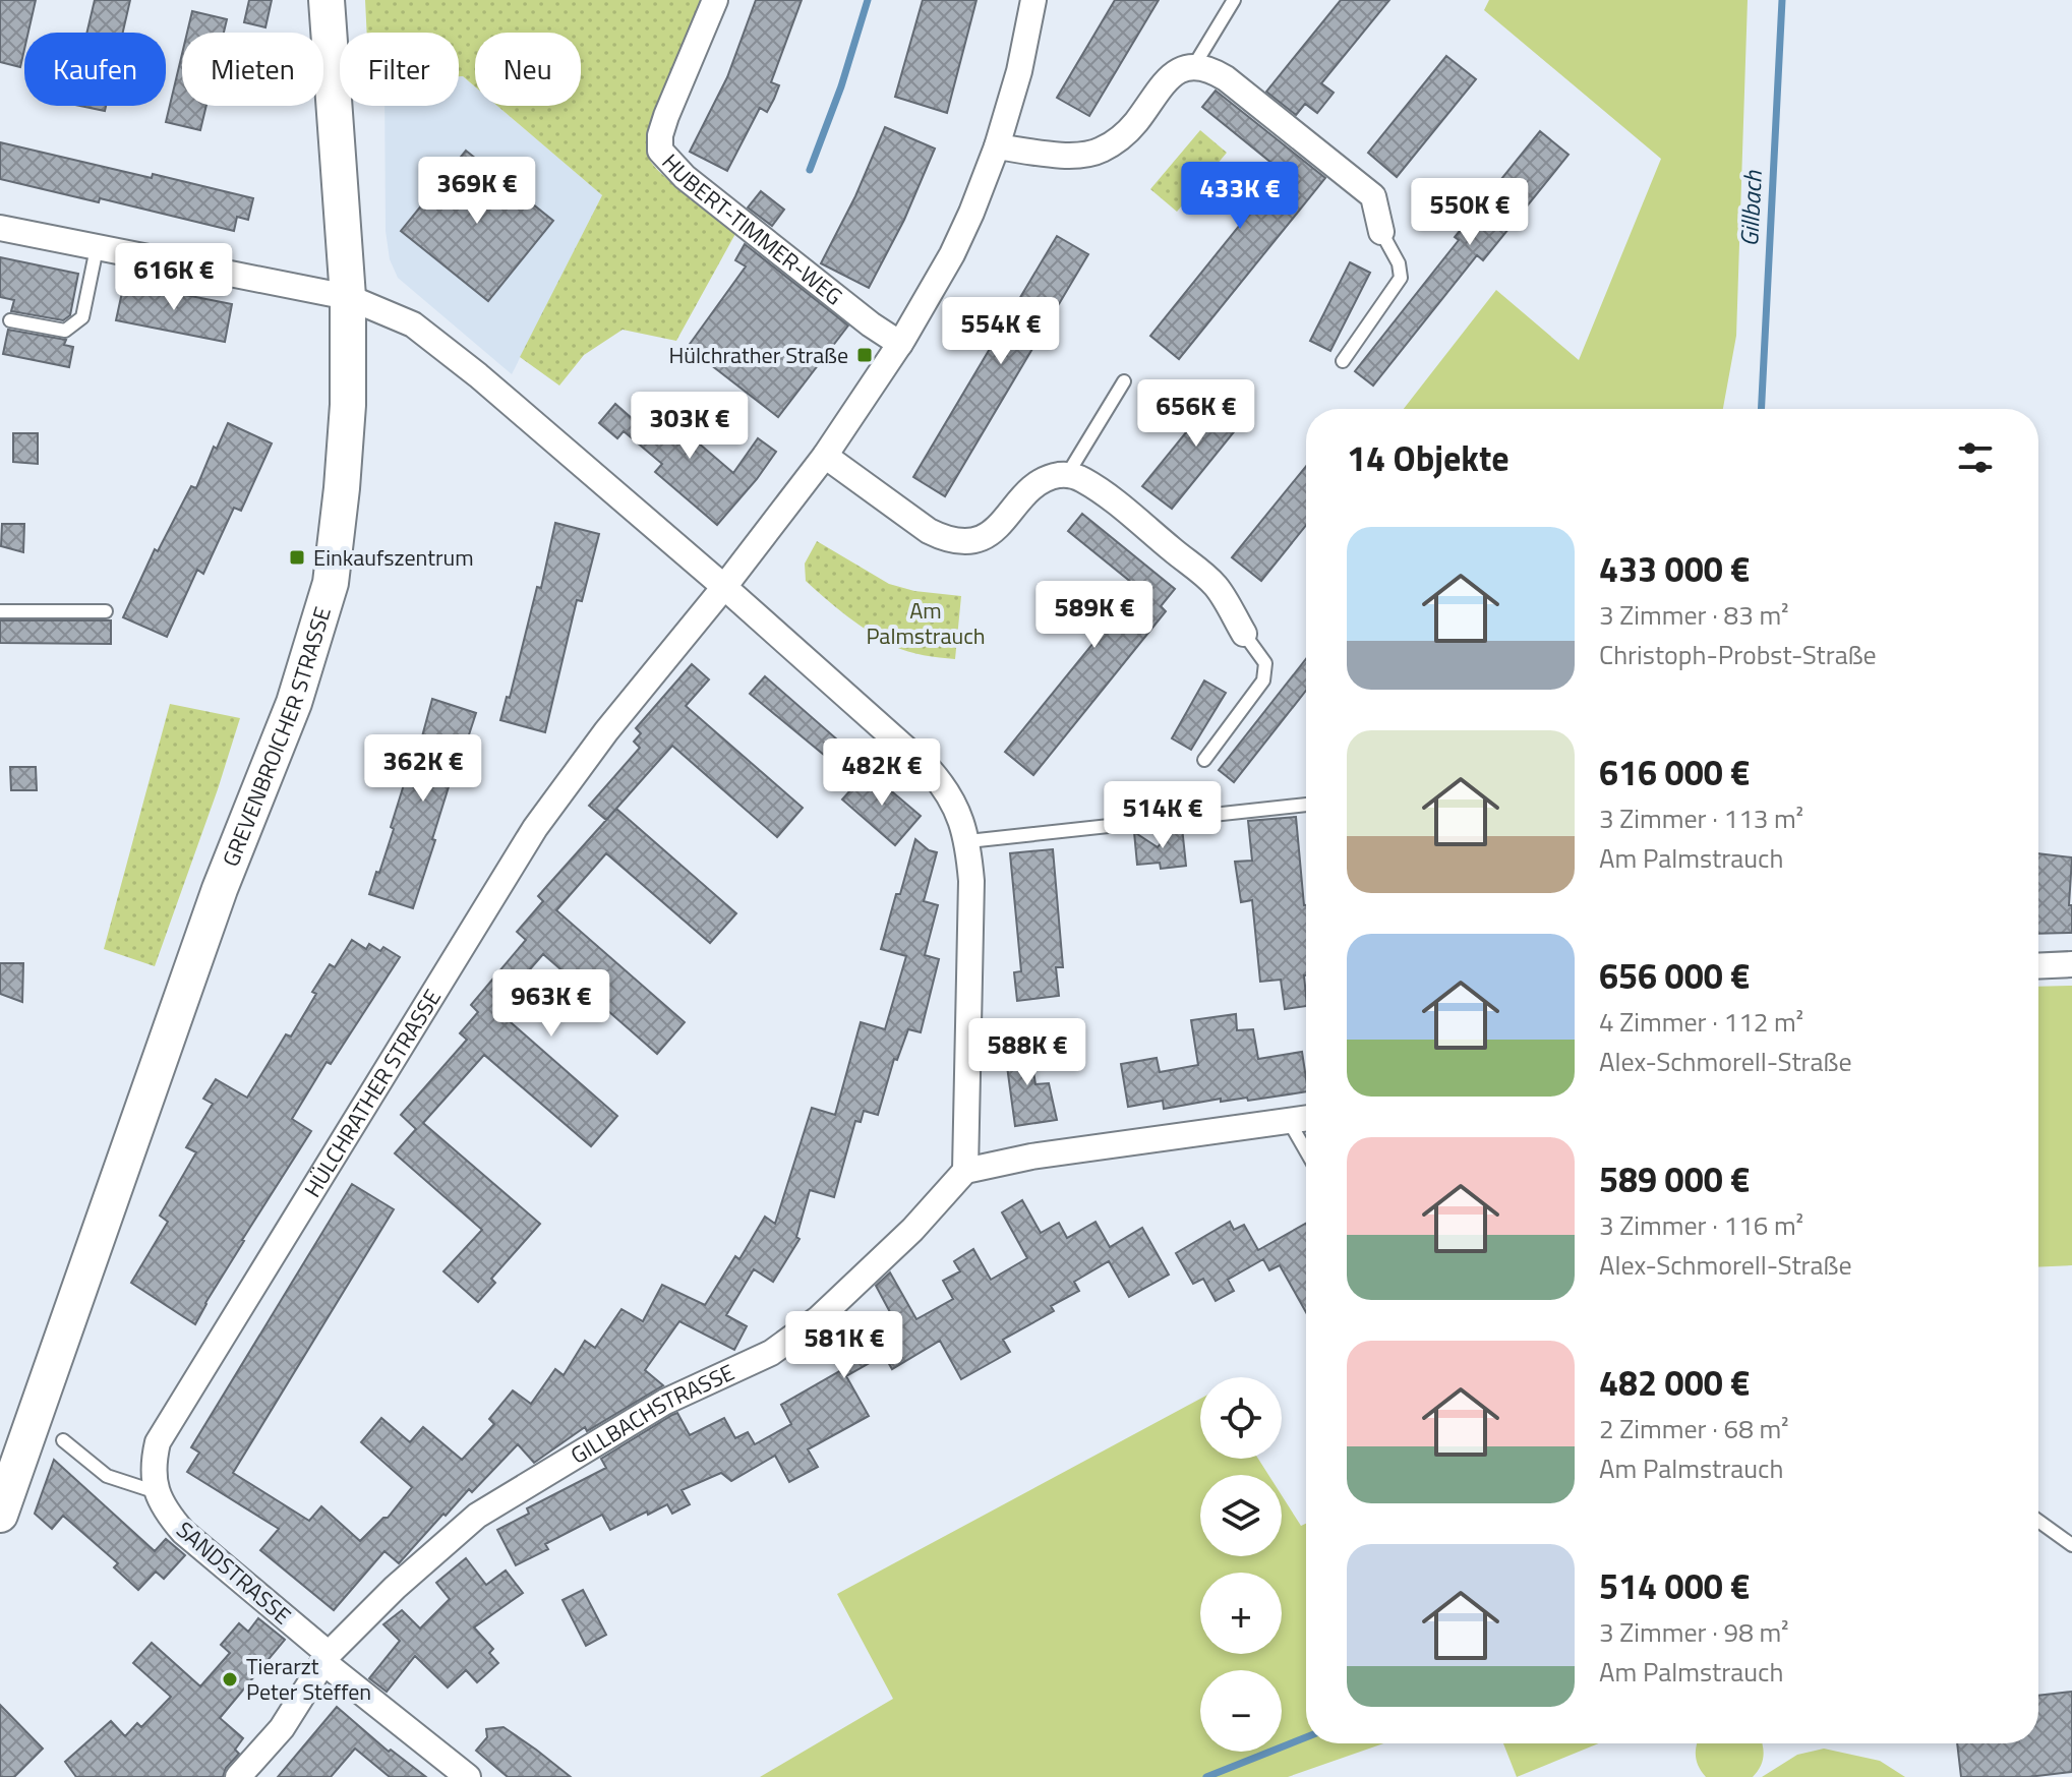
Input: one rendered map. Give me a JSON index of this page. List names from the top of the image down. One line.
{"streets":{"main road":["GREVENBROICHER STRASSE"],"street":["HUBERT-TIMMER-WEG","HÜLCHRATHER STRASSE","GILLBACHSTRASSE","SANDSTRASSE"]},"crossings":[["HUBERT-TIMMER-WEG","HÜLCHRATHER STRASSE"],["HÜLCHRATHER STRASSE","SANDSTRASSE"],["GILLBACHSTRASSE","SANDSTRASSE"]],"water":["Gillbach"],"parks":["Am Palmstrauch"],"places":{"transit":["Hülchrather Straße","Einkaufszentrum"],"other":["Tierarzt Peter Steffen"]},"page":{"chip":["Kaufen","Mieten","Filter","Neu"],"price":["369K €","433K €","550K €","616K €","554K €","656K €","303K €","589K €","362K €","482K €","514K €","963K €","588K €","581K €"],"heading":"14 Objekte","list":[{"name":"433 000 €","note":"3 Zimmer · 83 m² · Christoph-Probst-Straße"},{"name":"616 000 €","note":"3 Zimmer · 113 m² · Am Palmstrauch"},{"name":"656 000 €","note":"4 Zimmer · 112 m² · Alex-Schmorell-Straße"},{"name":"589 000 €","note":"3 Zimmer · 116 m² · Alex-Schmorell-Straße"},{"name":"482 000 €","note":"2 Zimmer · 68 m² · Am Palmstrauch"},{"name":"514 000 €","note":"3 Zimmer · 98 m² · Am Palmstrauch"}],"map_buttons":["+","−"]}}
